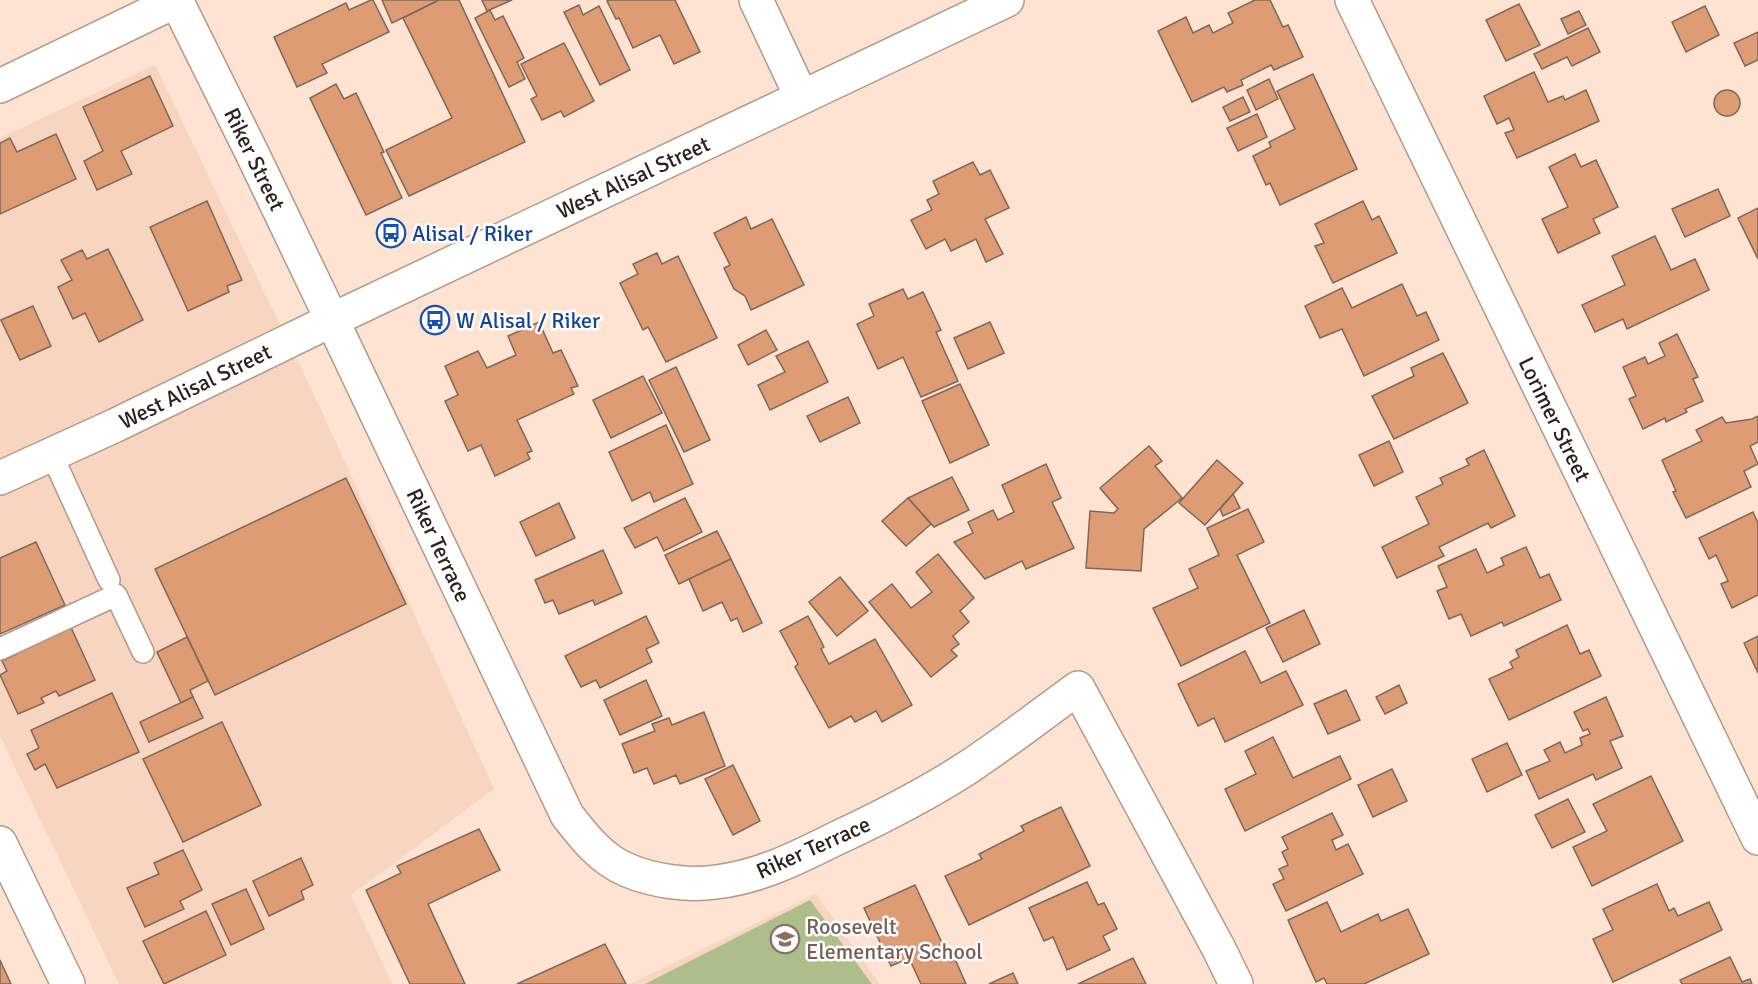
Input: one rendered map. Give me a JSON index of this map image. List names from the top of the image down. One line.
{"streets":{"street":["Riker Street","West Alisal Street","Lorimer Street","Riker Terrace"]},"crossings":[["Riker Street","West Alisal Street"],["Riker Street","Riker Terrace"],["West Alisal Street","Riker Terrace"]],"places":{"bus stop":["Alisal / Riker","W Alisal / Riker"],"school or university":["Roosevelt Elementary School"]}}
